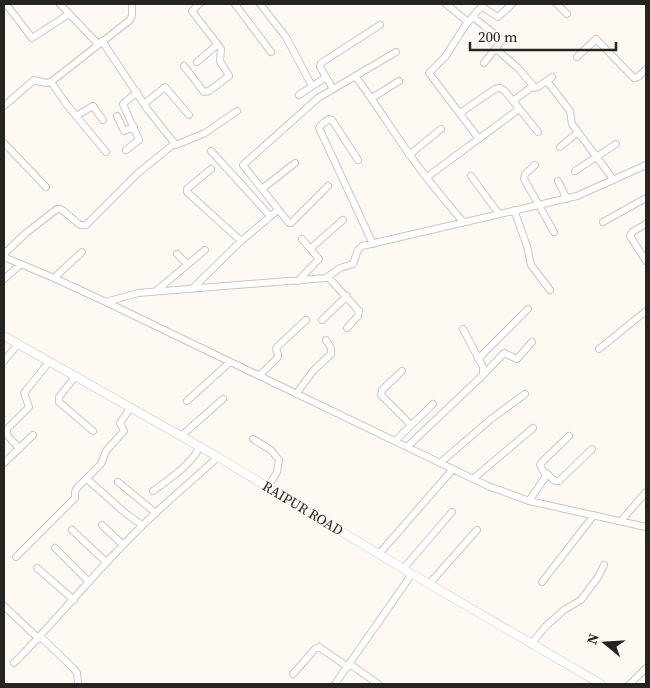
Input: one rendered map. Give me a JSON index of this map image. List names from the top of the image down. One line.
{"streets":{"main road":["RAIPUR ROAD"]},"scale_bar":"200 m","north":"left"}
